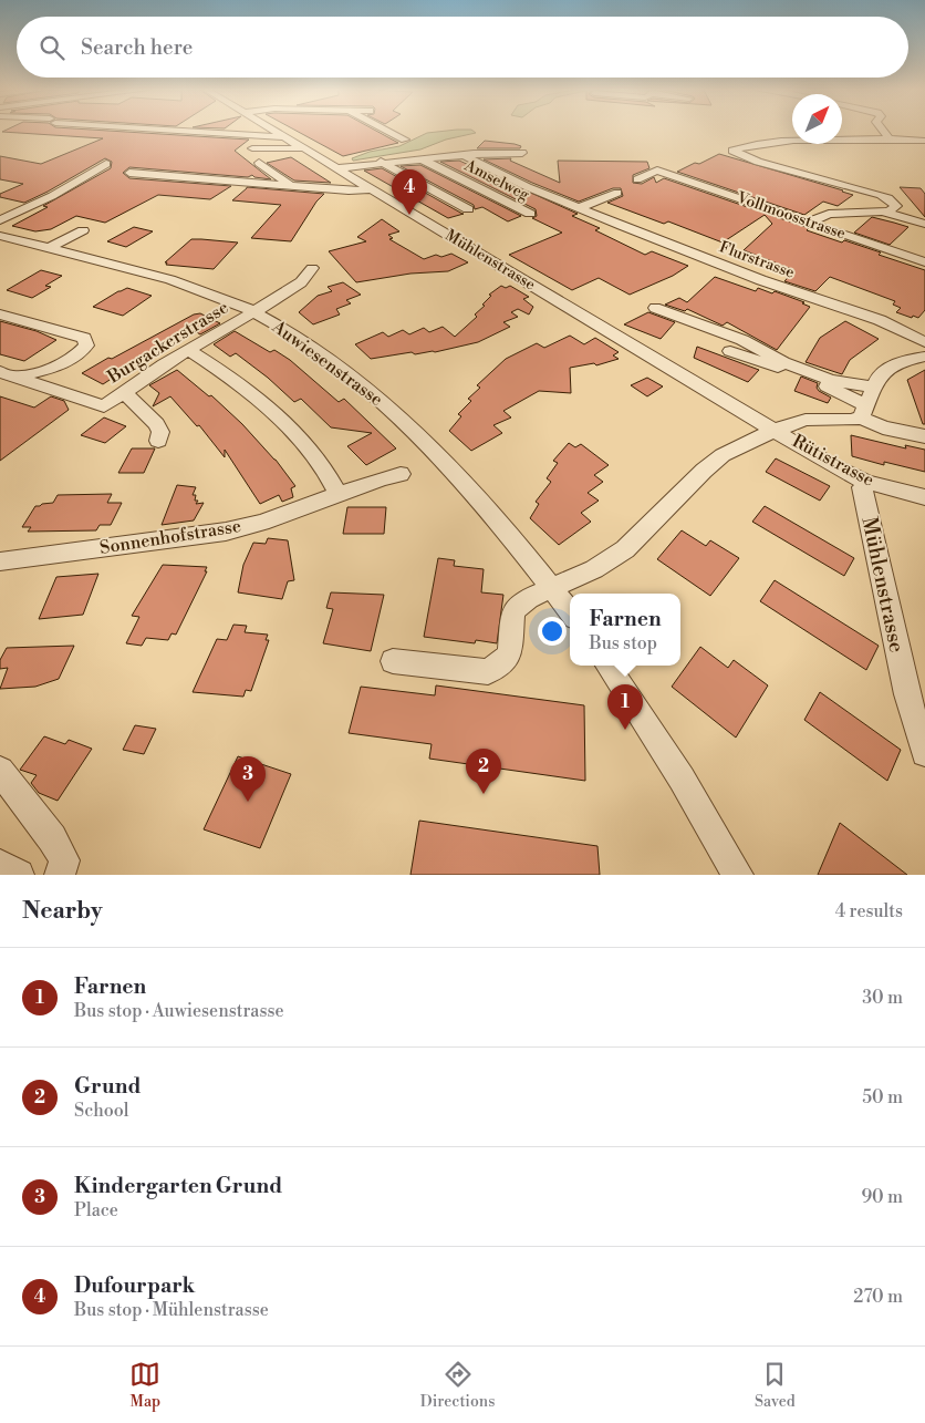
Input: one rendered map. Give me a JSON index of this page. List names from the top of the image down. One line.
{"streets":{"street":["Amselweg","Vollmoosstrasse","Mühlenstrasse","Flurstrasse","Burgackerstrasse","Auwiesenstrasse","Rütistrasse","Sonnenhofstrasse"]},"crossings":[["Mühlenstrasse","Rütistrasse"],["Burgackerstrasse","Auwiesenstrasse"]],"north":"top right","page":{"search":"Search here","pins":["4","1","2","3"],"popup":["Farnen","Bus stop"],"heading":["Nearby","4 results"],"list":[{"mark":"1","name":"Farnen","note":"Bus stop · Auwiesenstrasse","value":"30 m"},{"mark":"2","name":"Grund","note":"School","value":"50 m"},{"mark":"3","name":"Kindergarten Grund","note":"Place","value":"90 m"},{"mark":"4","name":"Dufourpark","note":"Bus stop · Mühlenstrasse","value":"270 m"}],"nav":["Map","Directions","Saved"]}}
